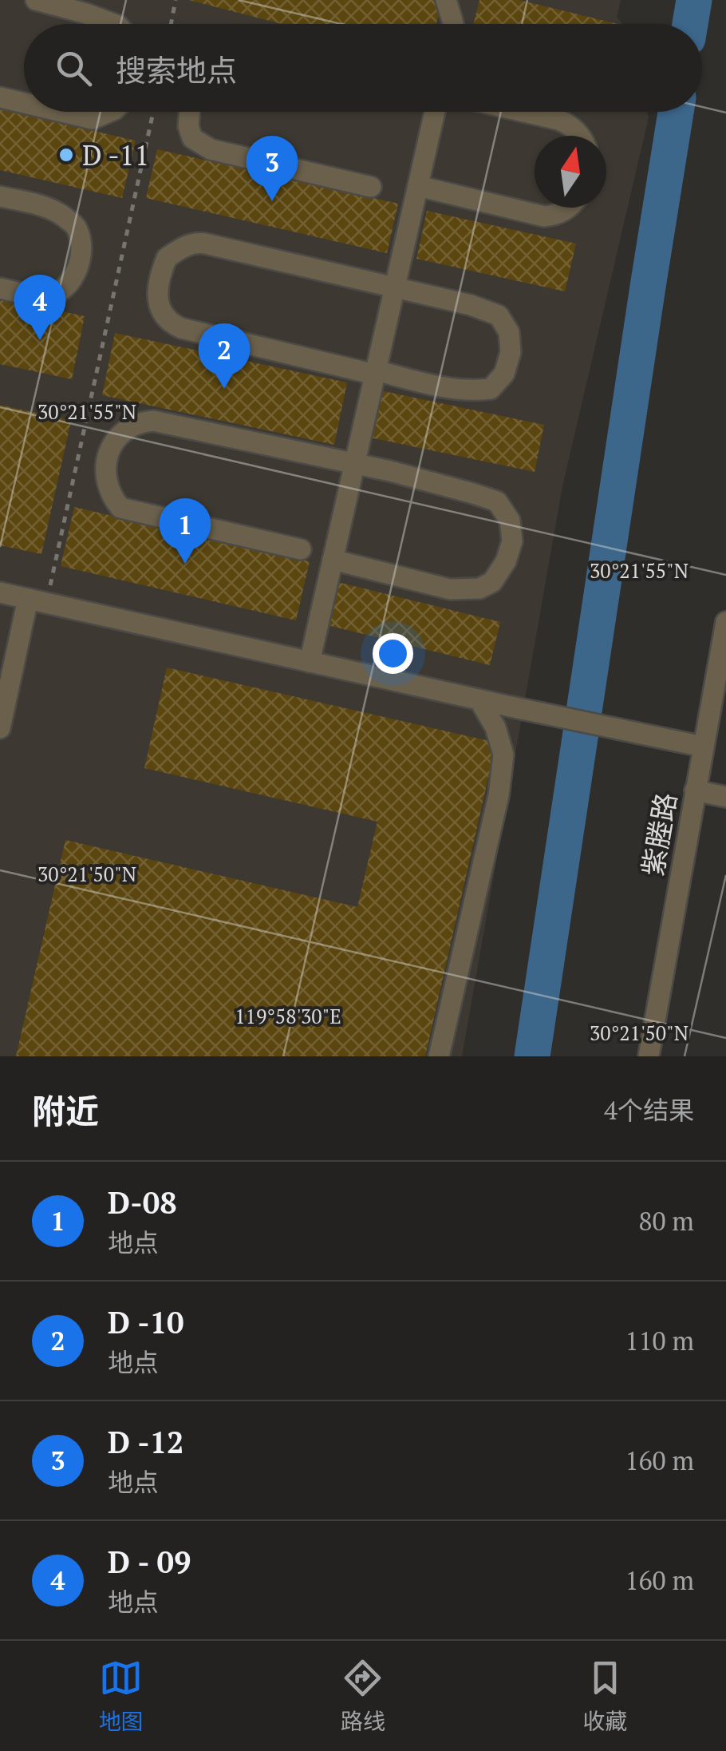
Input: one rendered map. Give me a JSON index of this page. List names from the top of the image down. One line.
{"streets":{"street":["紫塍路"]},"places":["D -11"],"north":"top","page":{"search":"搜索地点","pins":["3","4","2","1"],"heading":["附近","4个结果"],"list":[{"mark":"1","name":"D-08","note":"地点","value":"80 m"},{"mark":"2","name":"D -10","note":"地点","value":"110 m"},{"mark":"3","name":"D -12","note":"地点","value":"160 m"},{"mark":"4","name":"D - 09","note":"地点","value":"160 m"}],"nav":["地图","路线","收藏"]},"coordinates":["30°21'55\"N","30°21'50\"N","119°58'30\"E"]}
